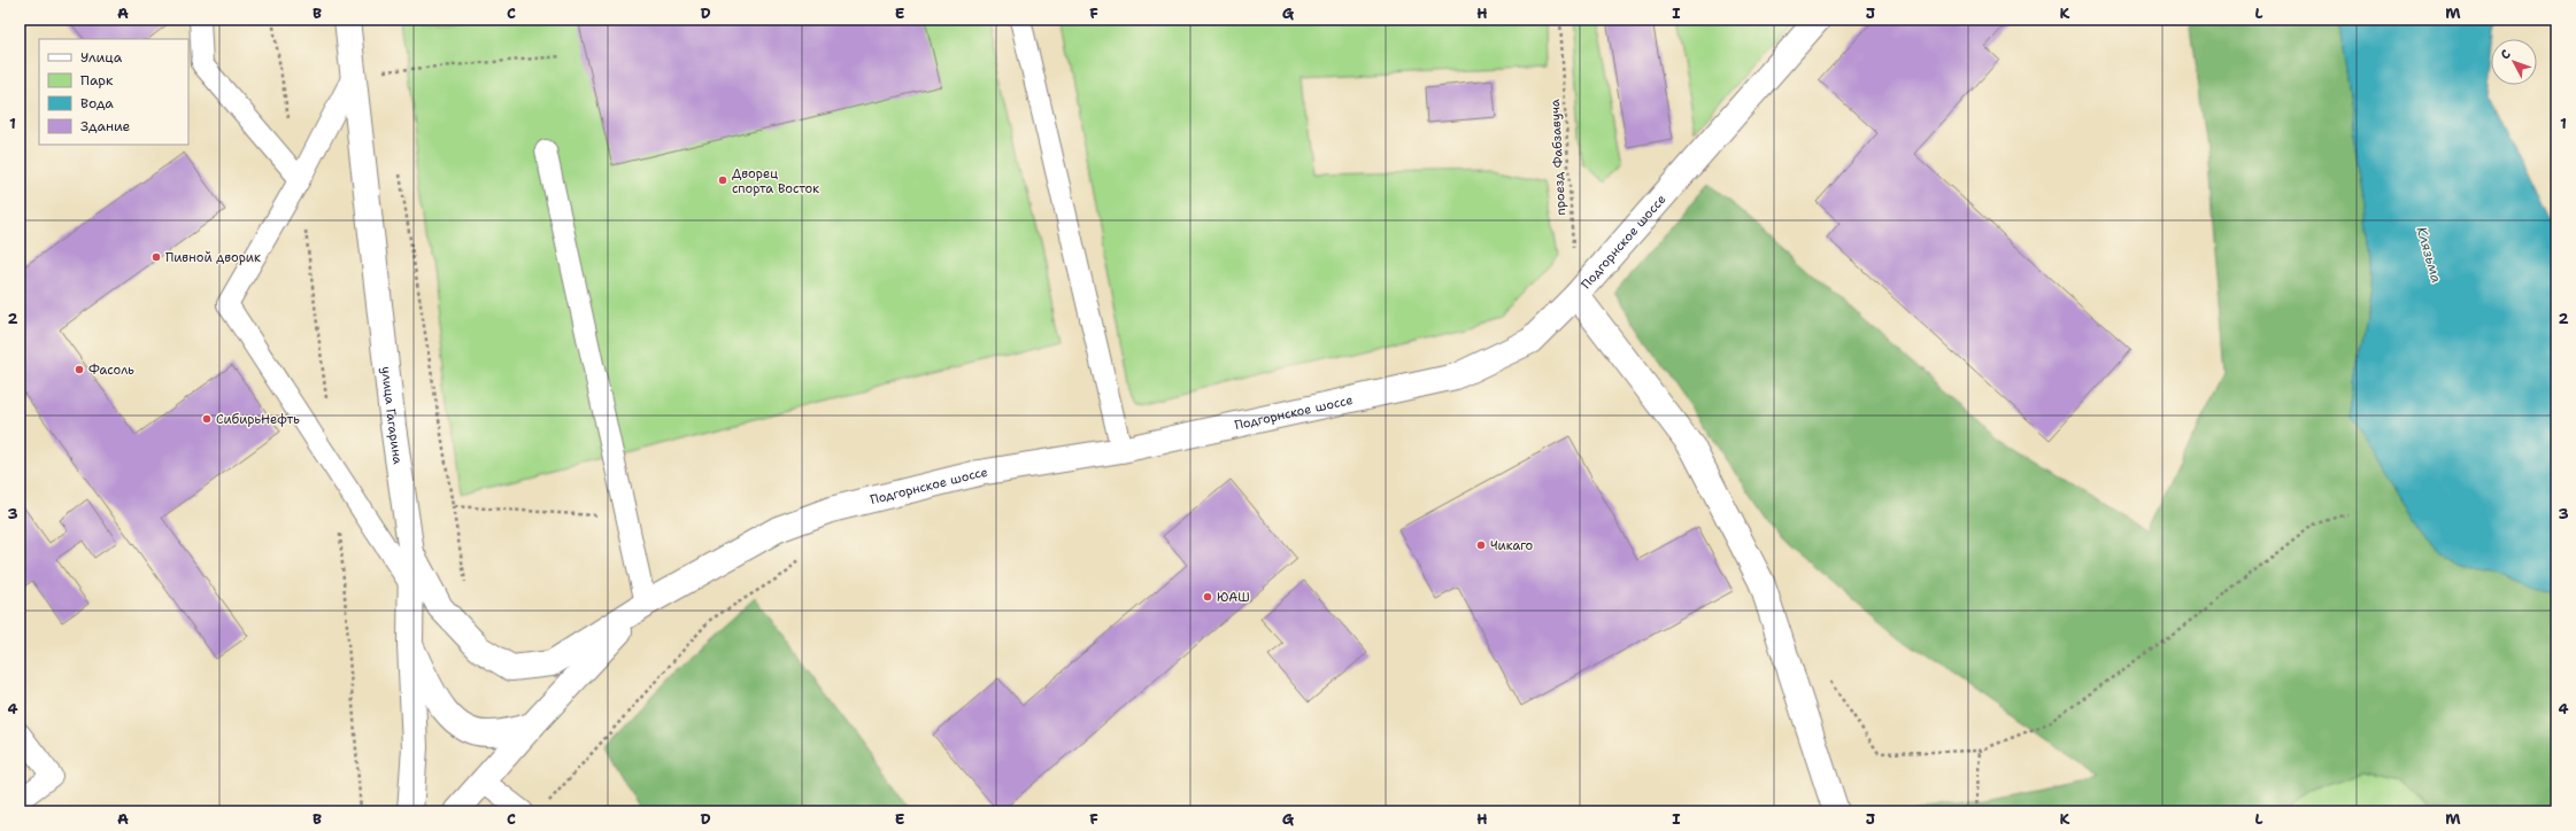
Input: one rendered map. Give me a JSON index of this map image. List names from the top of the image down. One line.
{"streets":{"street":["Подгорнское шоссе","улица Гагарина"],"path":["проезд Фабзавуча"]},"crossings":[["проезд Фабзавуча","Подгорнское шоссе"]],"water":["Клязьма"],"places":["Дворец спорта Восток","Пивной дворик","Фасоль","СибирьНефть","Чикаго","ЮАШ"],"legend":["Улица","Парк","Вода","Здание"],"north":"top left","grid":{"columns":["A","B","C","D","E","F","G","H","I","J","K","L","M"],"rows":["1","2","3","4"]}}
